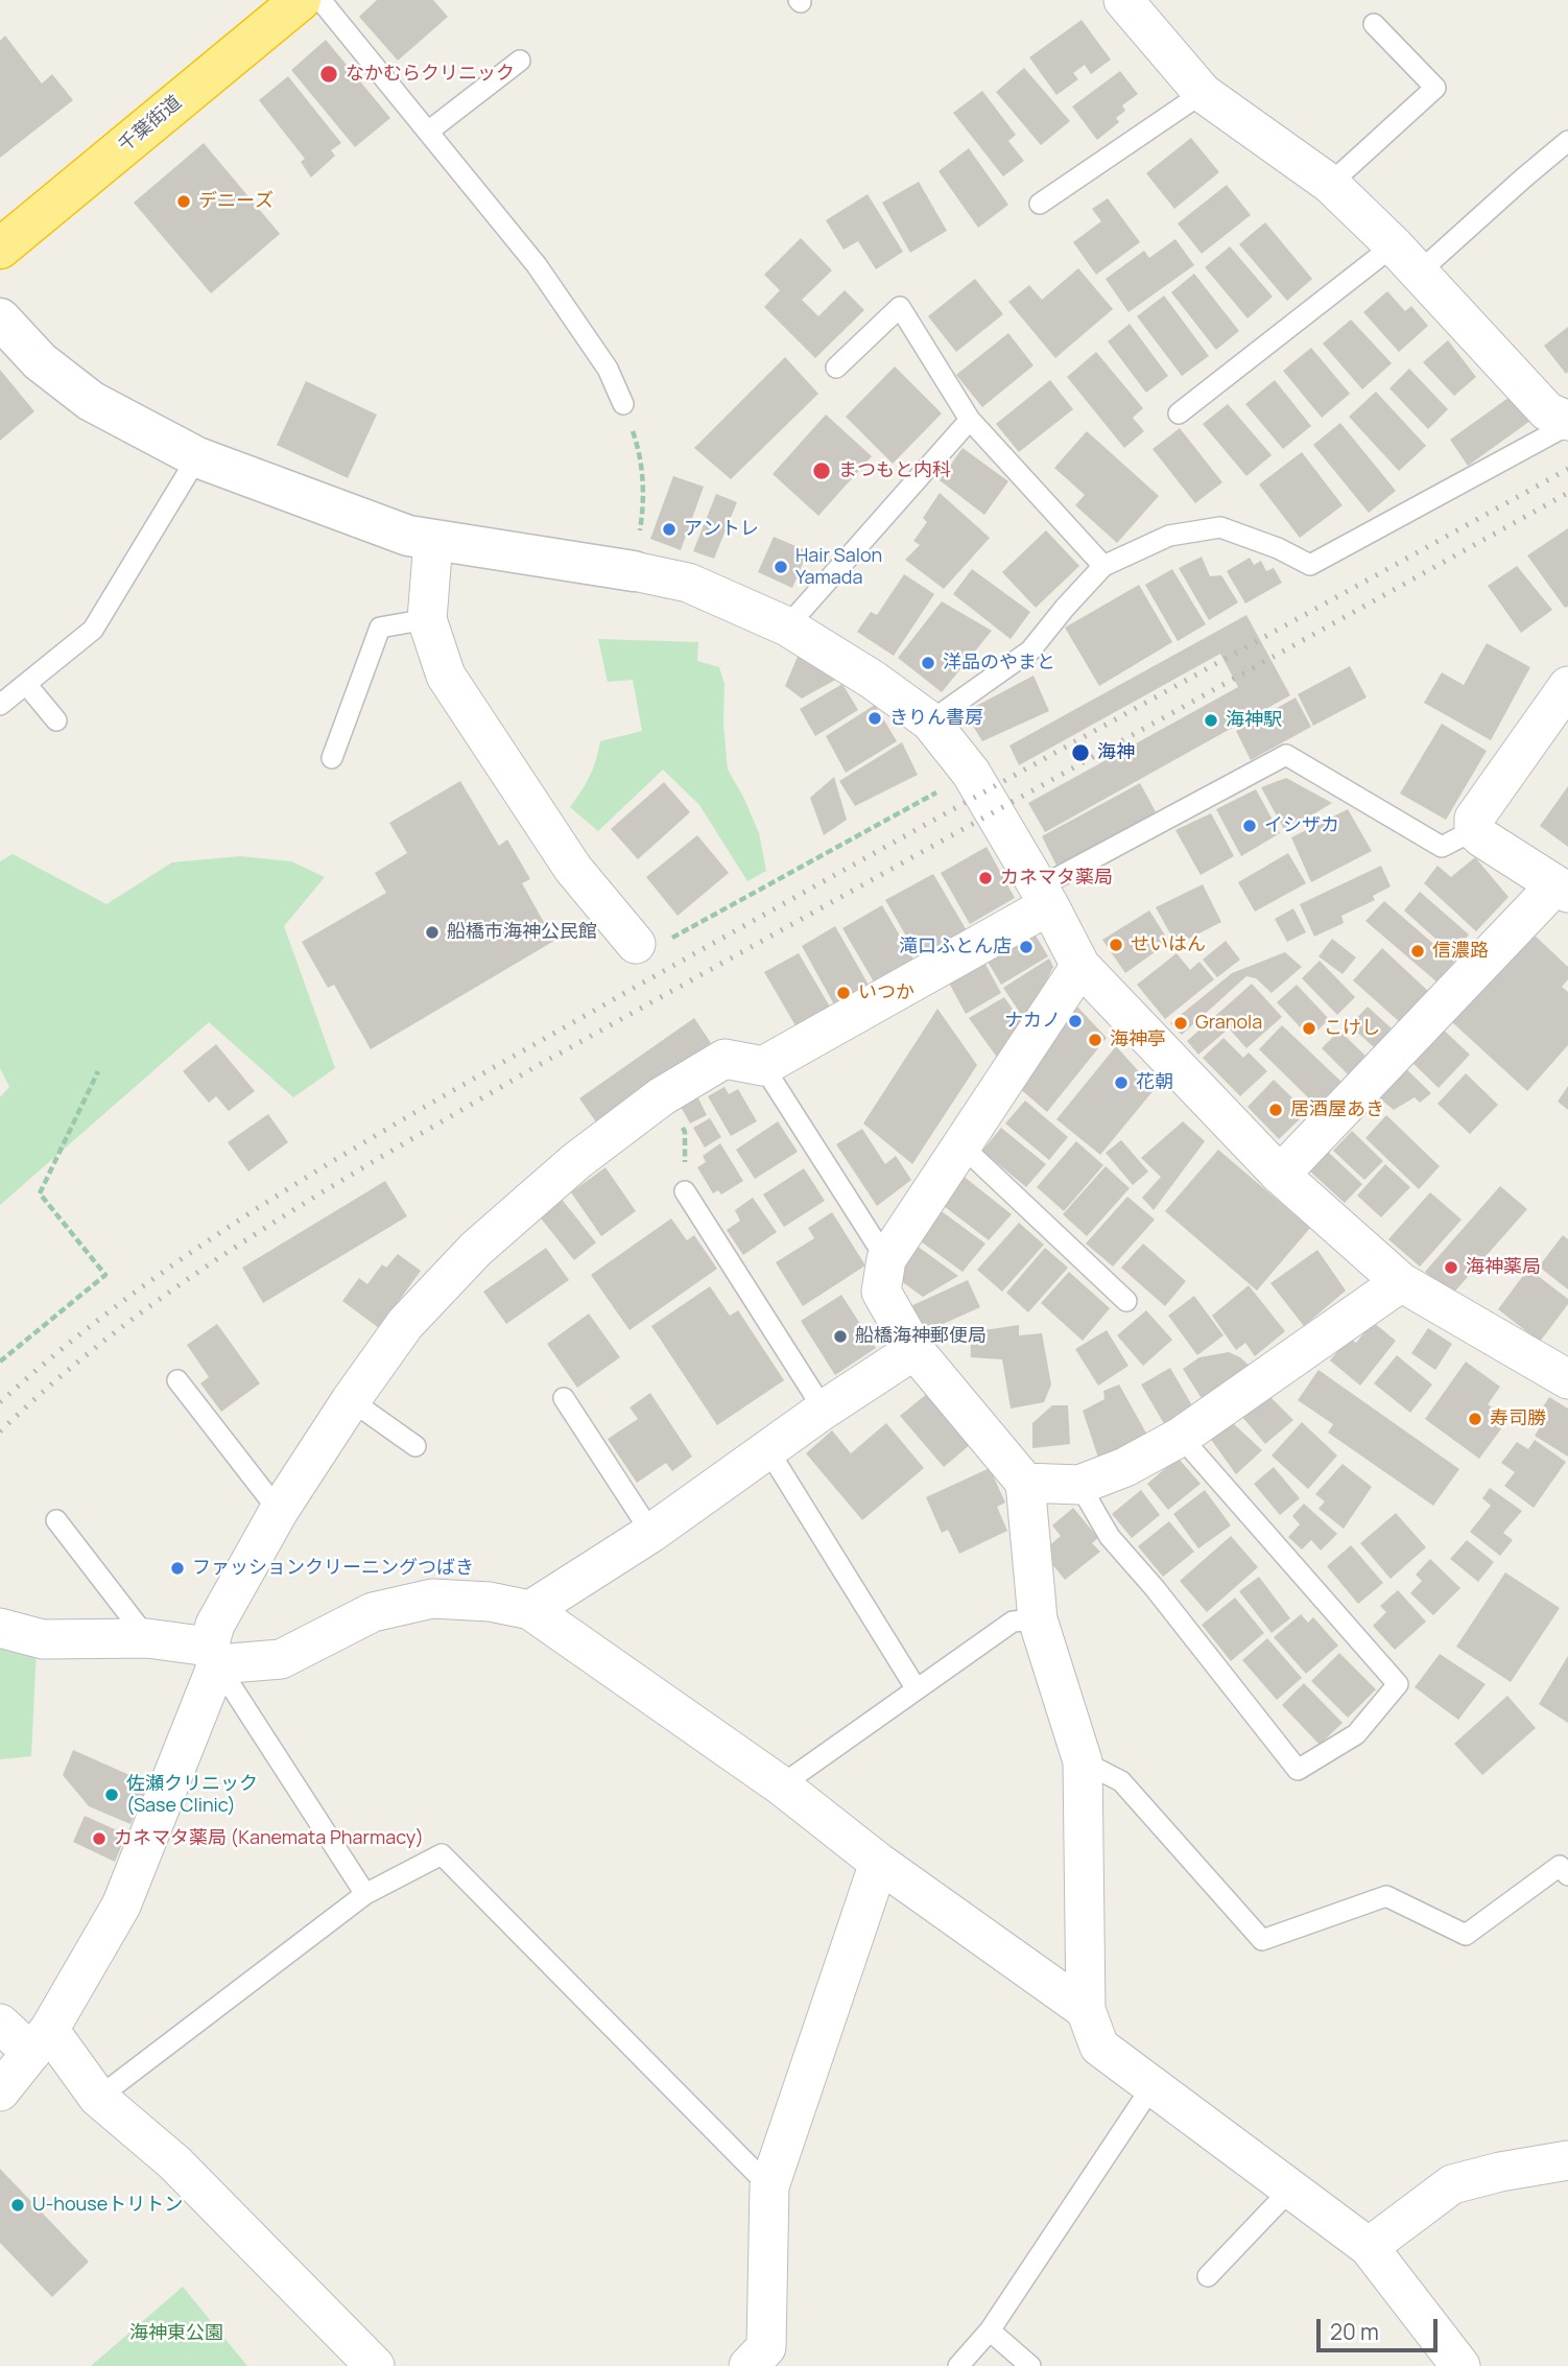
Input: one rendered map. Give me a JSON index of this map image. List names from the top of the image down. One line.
{"streets":{"highway":["千葉街道"]},"parks":["海神東公園"],"places":["なかむらクリニック","デニーズ","まつもと内科","アントレ","Hair Salon Yamada","洋品のやまと","きりん書房","海神駅","海神","イシザカ","カネマタ薬局","船橋市海神公民館","せいはん","滝口ふとん店","信濃路","いつか","ナカノ","Granola","こけし","海神亭","花朝","居酒屋あき","海神薬局","船橋海神郵便局","寿司勝","ファッションクリーニングつばき","佐瀬クリニック (Sase Clinic)","カネマタ薬局 (Kanemata Pharmacy)","U-houseトリトン"],"scale_bar":"20 m"}
